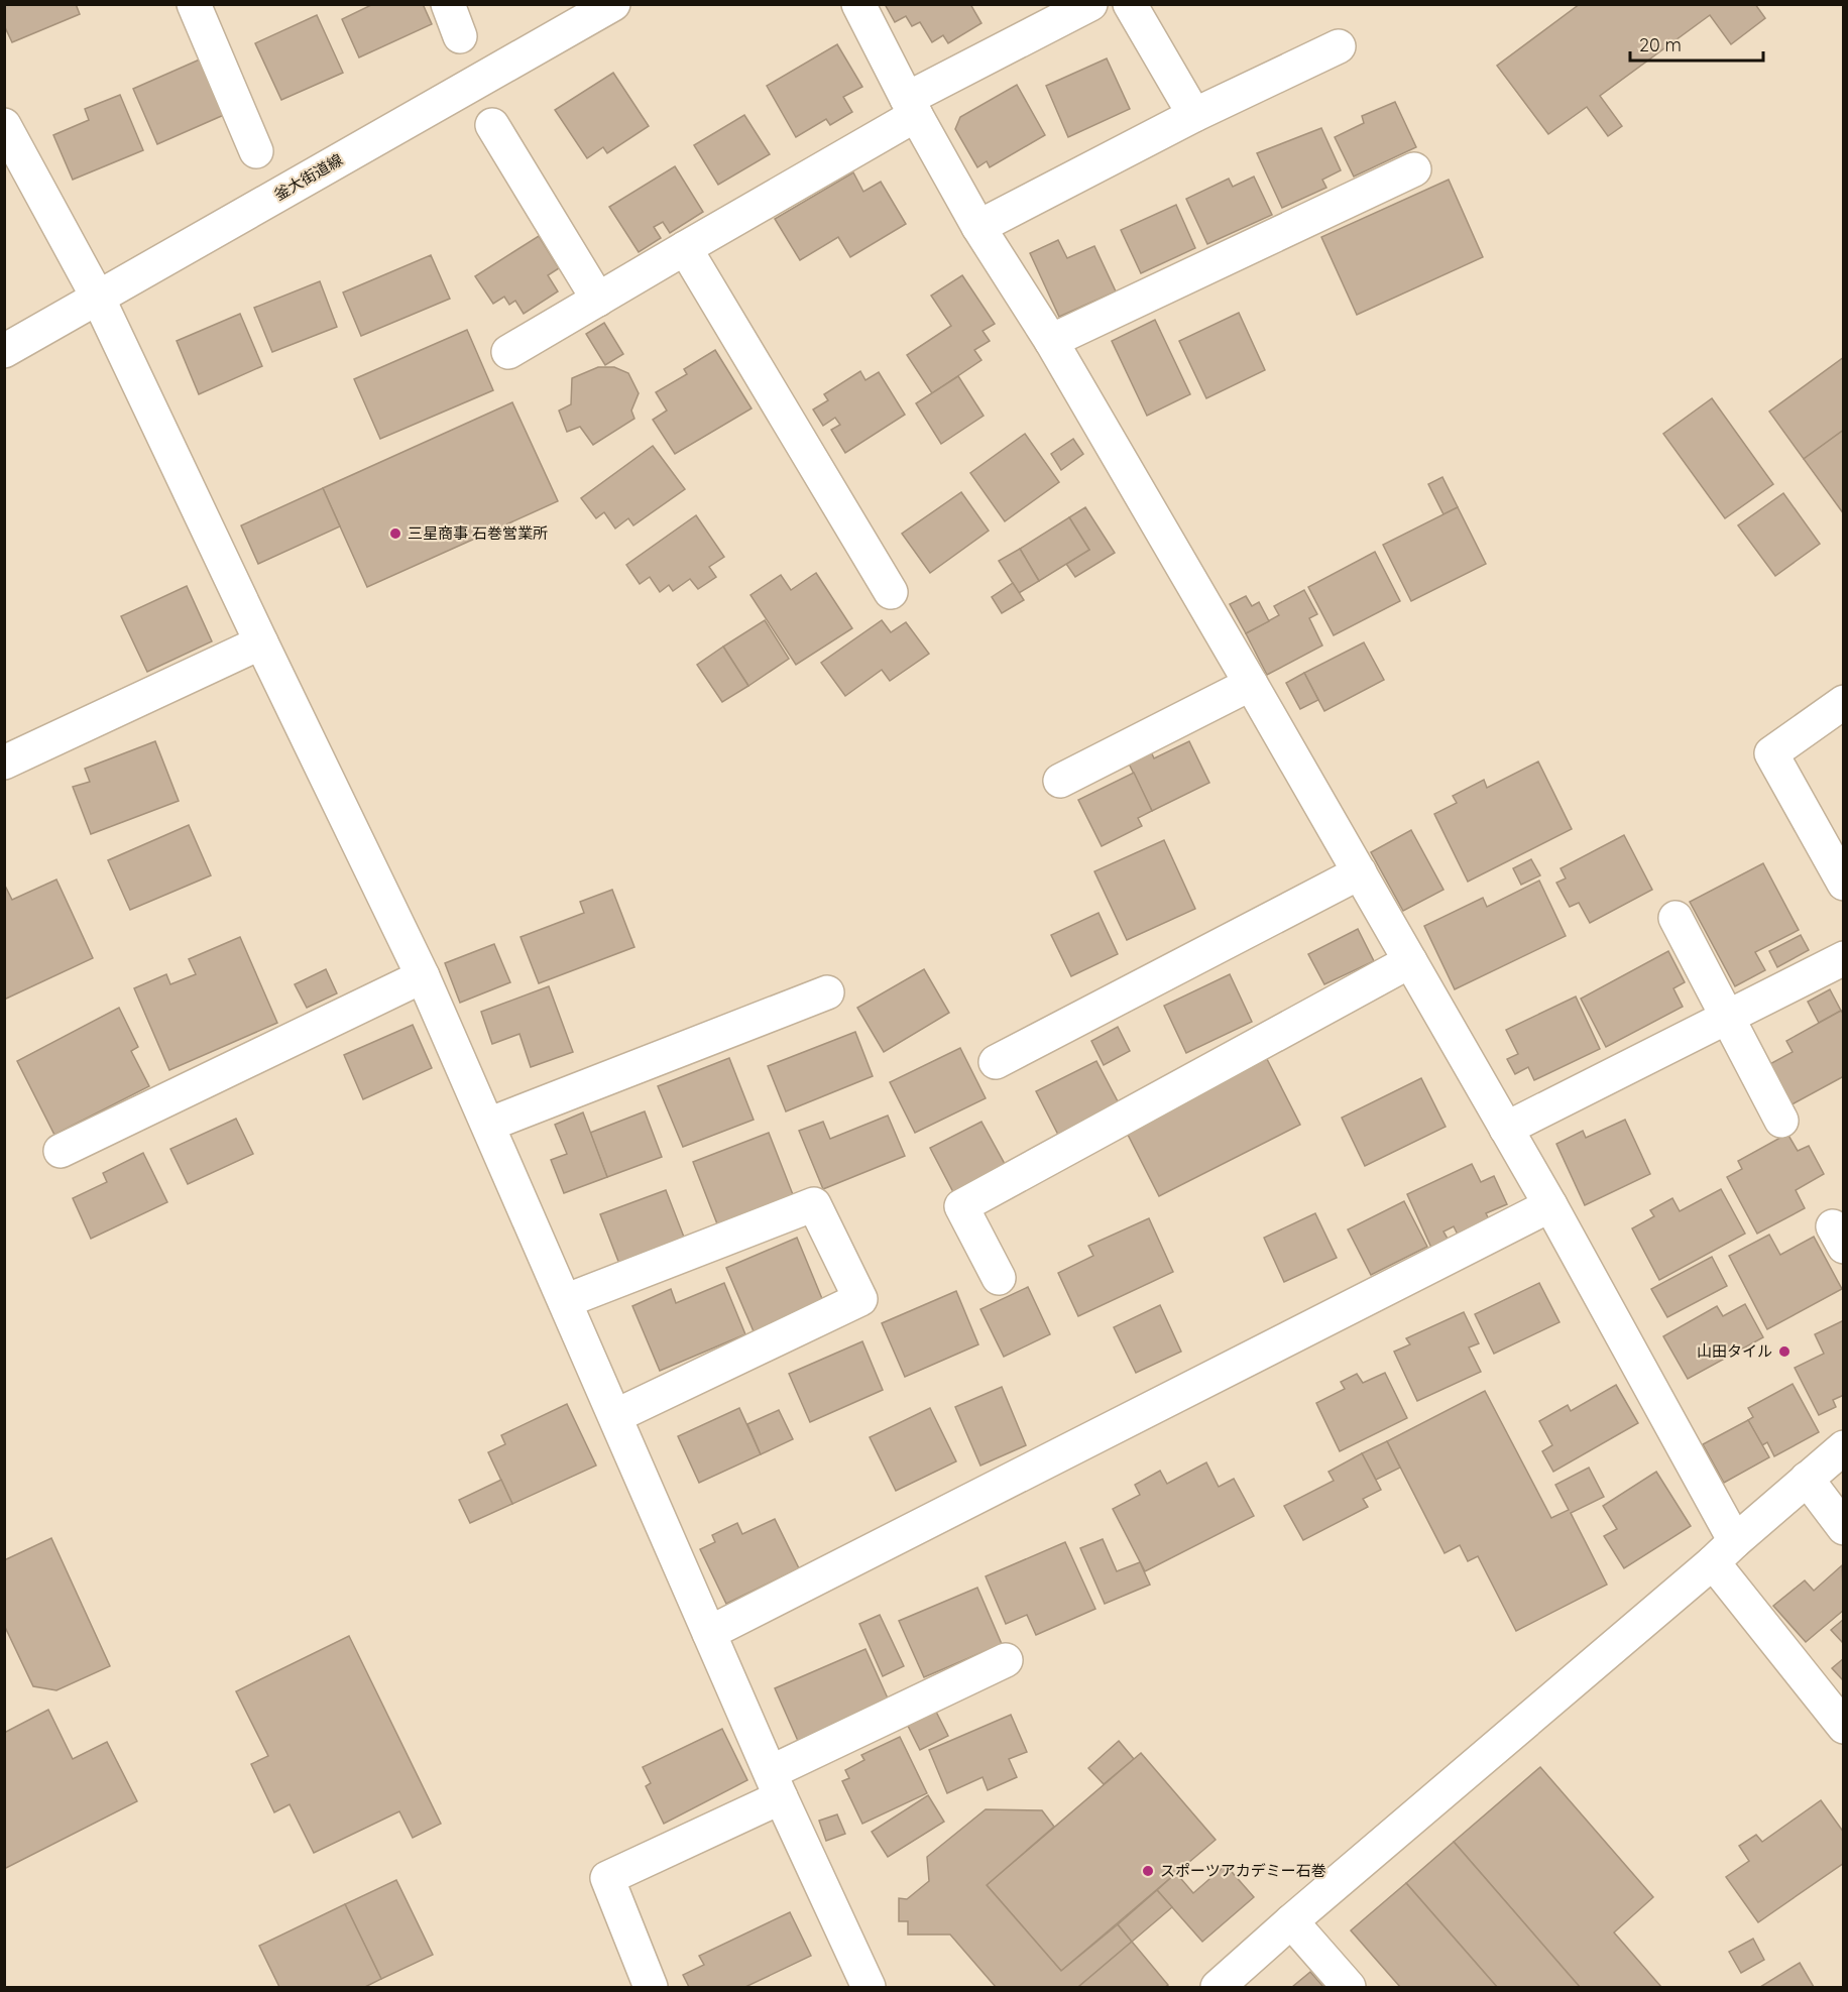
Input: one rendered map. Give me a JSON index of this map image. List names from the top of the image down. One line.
{"streets":{"street":["釜大街道線"]},"places":["三星商事 石巻営業所","山田タイル","スポーツアカデミー石巻"],"scale_bar":"20 m"}
